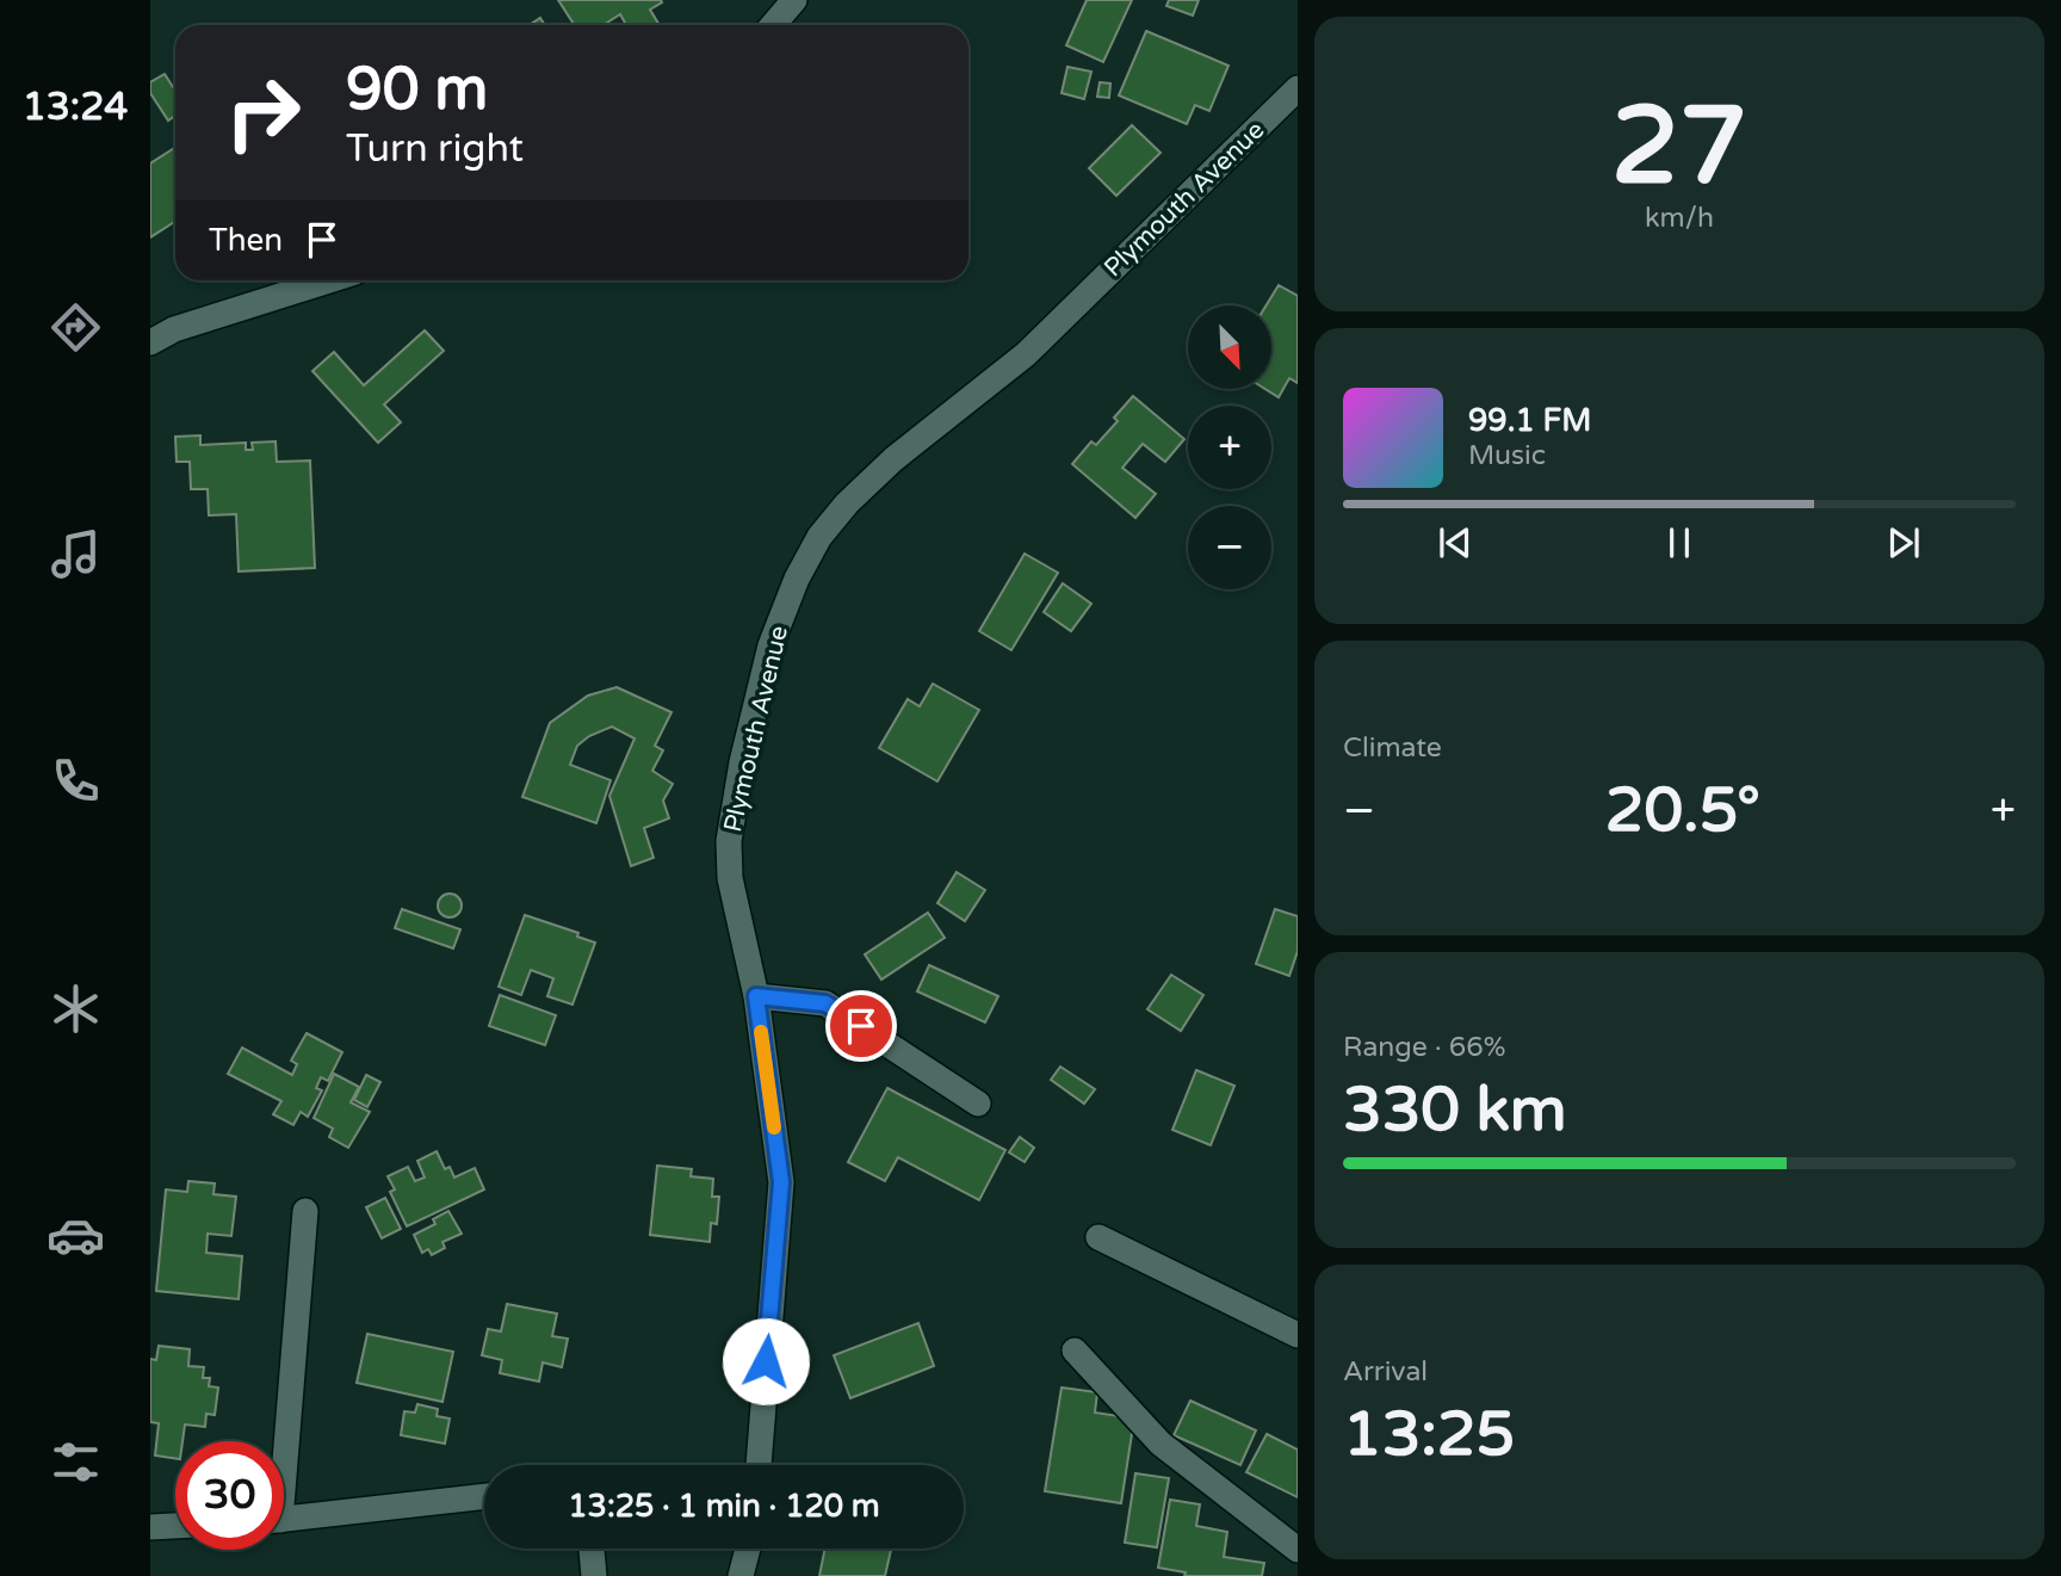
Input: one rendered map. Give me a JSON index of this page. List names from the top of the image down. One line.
{"streets":{"street":["Plymouth Avenue"]},"north":"bottom right","page":{"tabs":"13:24","tile":[["27","km/h"],"Climate",["Range · 66%","330 km"],["Arrival","13:25"]],"turn":["90 m","Turn right"],"then":"Then","map_buttons":["+","−"],"song":["99.1 FM","Music"],"heat":["−","20.5°","+"],"limit":"30","trip":"13:25 · 1 min · 120 m"}}
